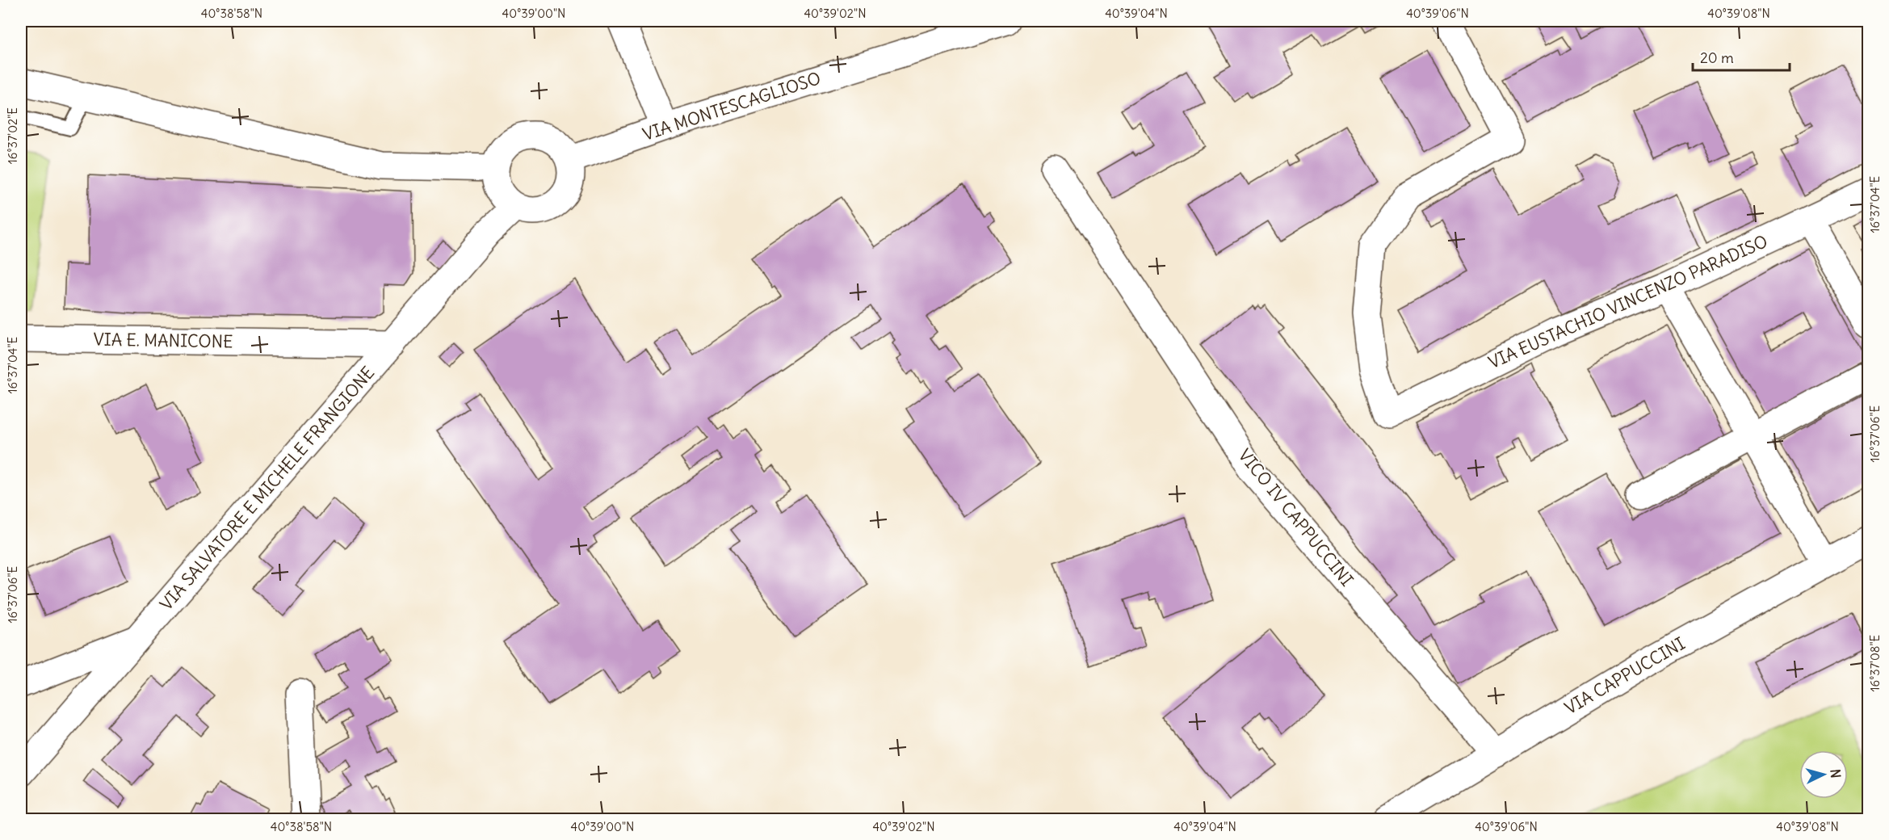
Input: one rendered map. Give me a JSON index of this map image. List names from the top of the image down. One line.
{"streets":{"street":["VIA MONTESCAGLIOSO","VIA EUSTACHIO VINCENZO PARADISO","VIA E. MANICONE","VIA SALVATORE E MICHELE FRANGIONE","VICO IV CAPPUCCINI","VIA CAPPUCCINI"]},"crossings":[["VIA MONTESCAGLIOSO","VIA SALVATORE E MICHELE FRANGIONE"],["VIA E. MANICONE","VIA SALVATORE E MICHELE FRANGIONE"],["VICO IV CAPPUCCINI","VIA CAPPUCCINI"]],"scale_bar":"20 m","north":"right","coordinates":["40°38'58\"N","40°39'00\"N","40°39'02\"N","40°39'04\"N","40°39'06\"N","40°39'08\"N","16°37'02\"E","16°37'04\"E","16°37'06\"E","16°37'08\"E"]}
